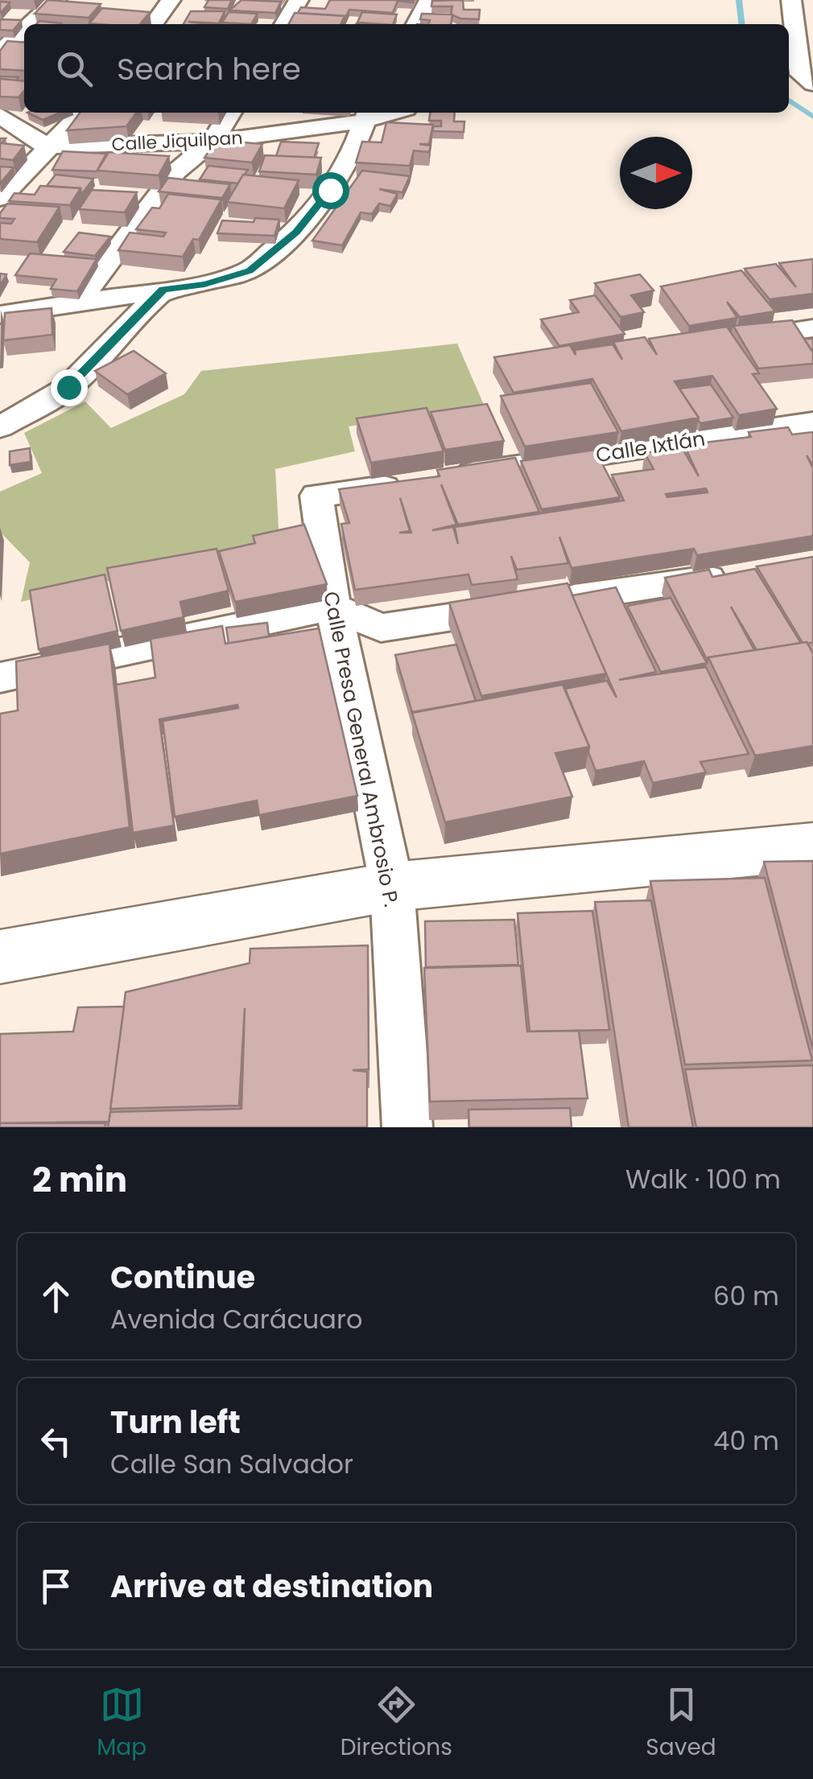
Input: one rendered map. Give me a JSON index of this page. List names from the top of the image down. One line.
{"streets":{"street":["Calle Jiquilpan","Calle Ixtlán","Calle Presa General Ambrosio P."]},"north":"right","page":{"search":"Search here","heading":["2 min","Walk · 100 m"],"list":[["Continue","Avenida Carácuaro","60 m"],["Turn left","Calle San Salvador","40 m"],"Arrive at destination"],"nav":["Map","Directions","Saved"]}}
